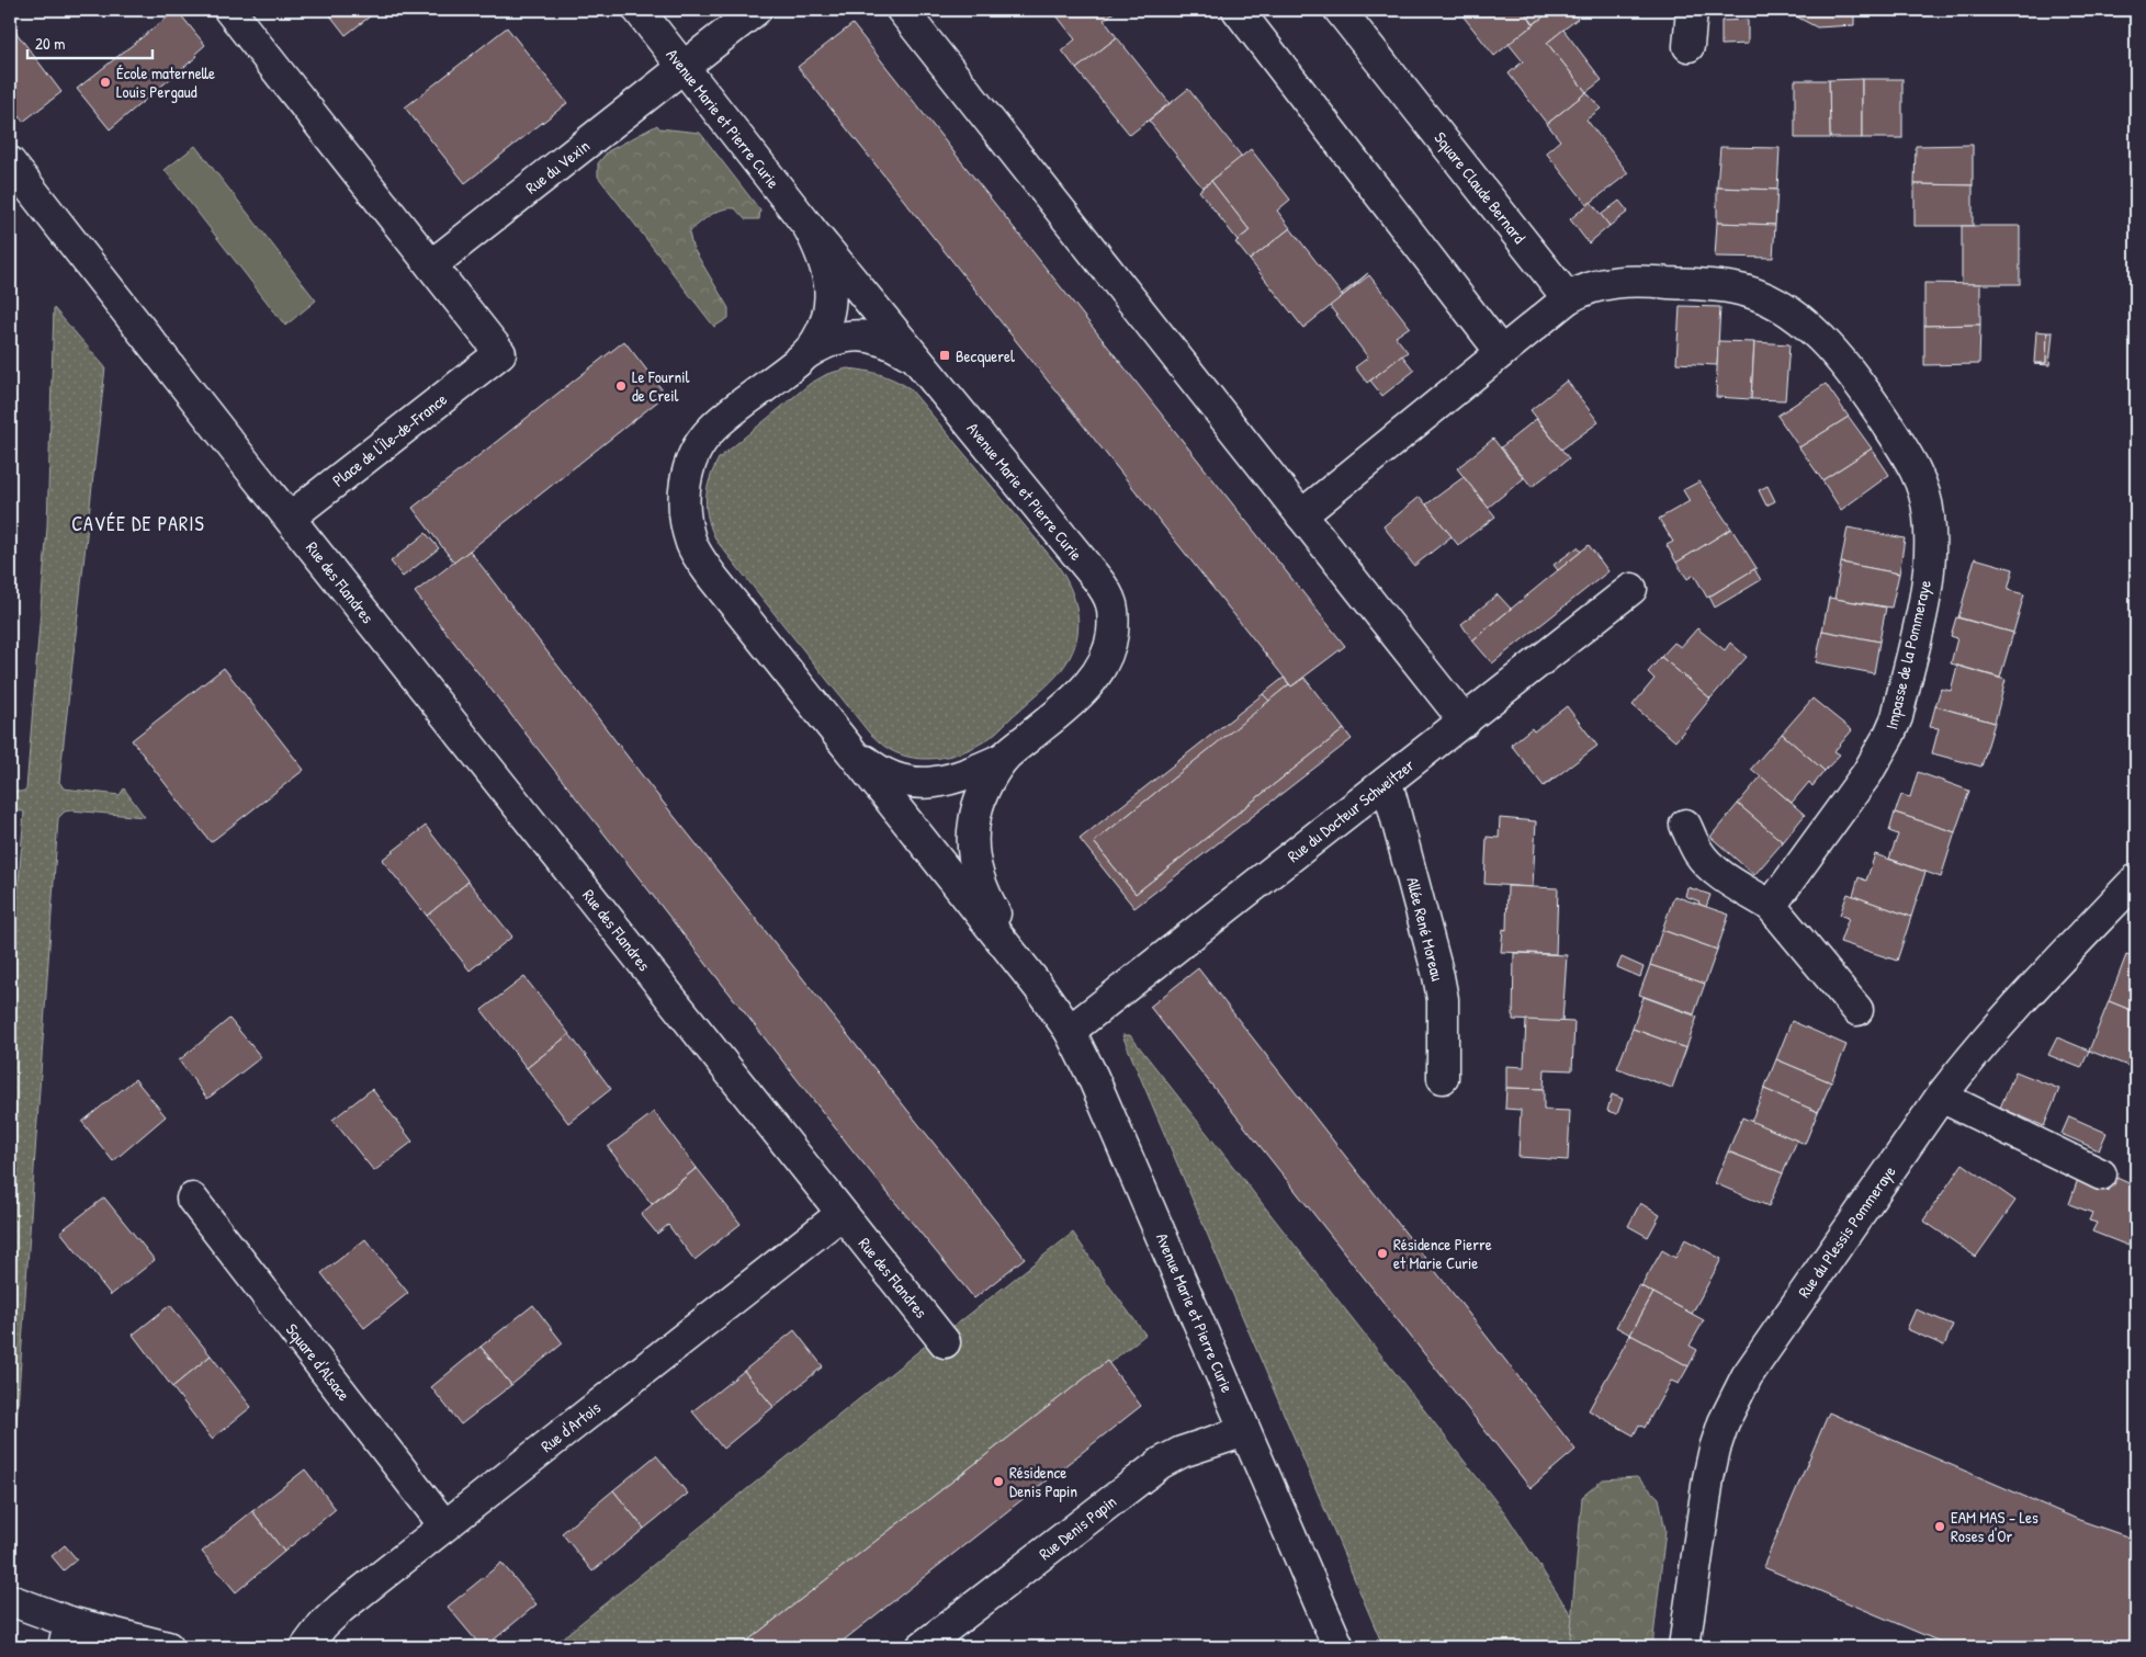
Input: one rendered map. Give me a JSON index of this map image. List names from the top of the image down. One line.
{"streets":{"street":["Avenue Marie et Pierre Curie","Rue du Vexin","Square Claude Bernard","Place de l'Île-de-France","Rue des Flandres","Impasse de la Pommeraye","Rue du Docteur Schweitzer","Allée René Moreau","Rue du Plessis Pommeraye","Square d'Alsace","Rue d'Artois","Rue Denis Papin"]},"crossings":[["Avenue Marie et Pierre Curie","Rue du Vexin"],["Avenue Marie et Pierre Curie","Rue du Docteur Schweitzer"],["Avenue Marie et Pierre Curie","Rue Denis Papin"],["Rue du Vexin","Place de l'Île-de-France"],["Square Claude Bernard","Impasse de la Pommeraye"],["Place de l'Île-de-France","Rue des Flandres"],["Rue des Flandres","Rue d'Artois"],["Rue du Docteur Schweitzer","Allée René Moreau"],["Square d'Alsace","Rue d'Artois"]],"districts":["CAVÉE DE PARIS"],"places":{"other":["École maternelle Louis Pergaud","Le Fournil de Creil","Résidence Pierre et Marie Curie","Résidence Denis Papin","EAM MAS - Les Roses d'Or"],"transit":["Becquerel"]},"scale_bar":"20 m"}
